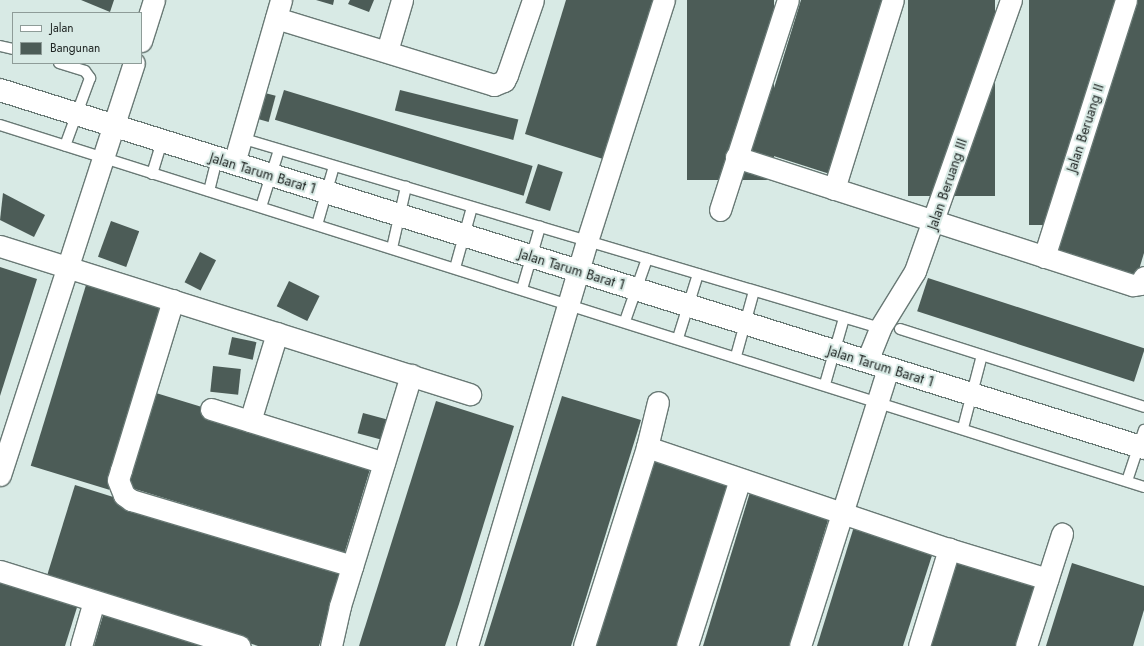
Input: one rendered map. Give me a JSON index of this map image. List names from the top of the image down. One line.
{"streets":{"street":["Jalan Beruang II","Jalan Tarum Barat 1","Jalan Beruang III"]},"crossings":[["Jalan Tarum Barat 1","Jalan Beruang III"]],"legend":["Jalan","Bangunan"]}
